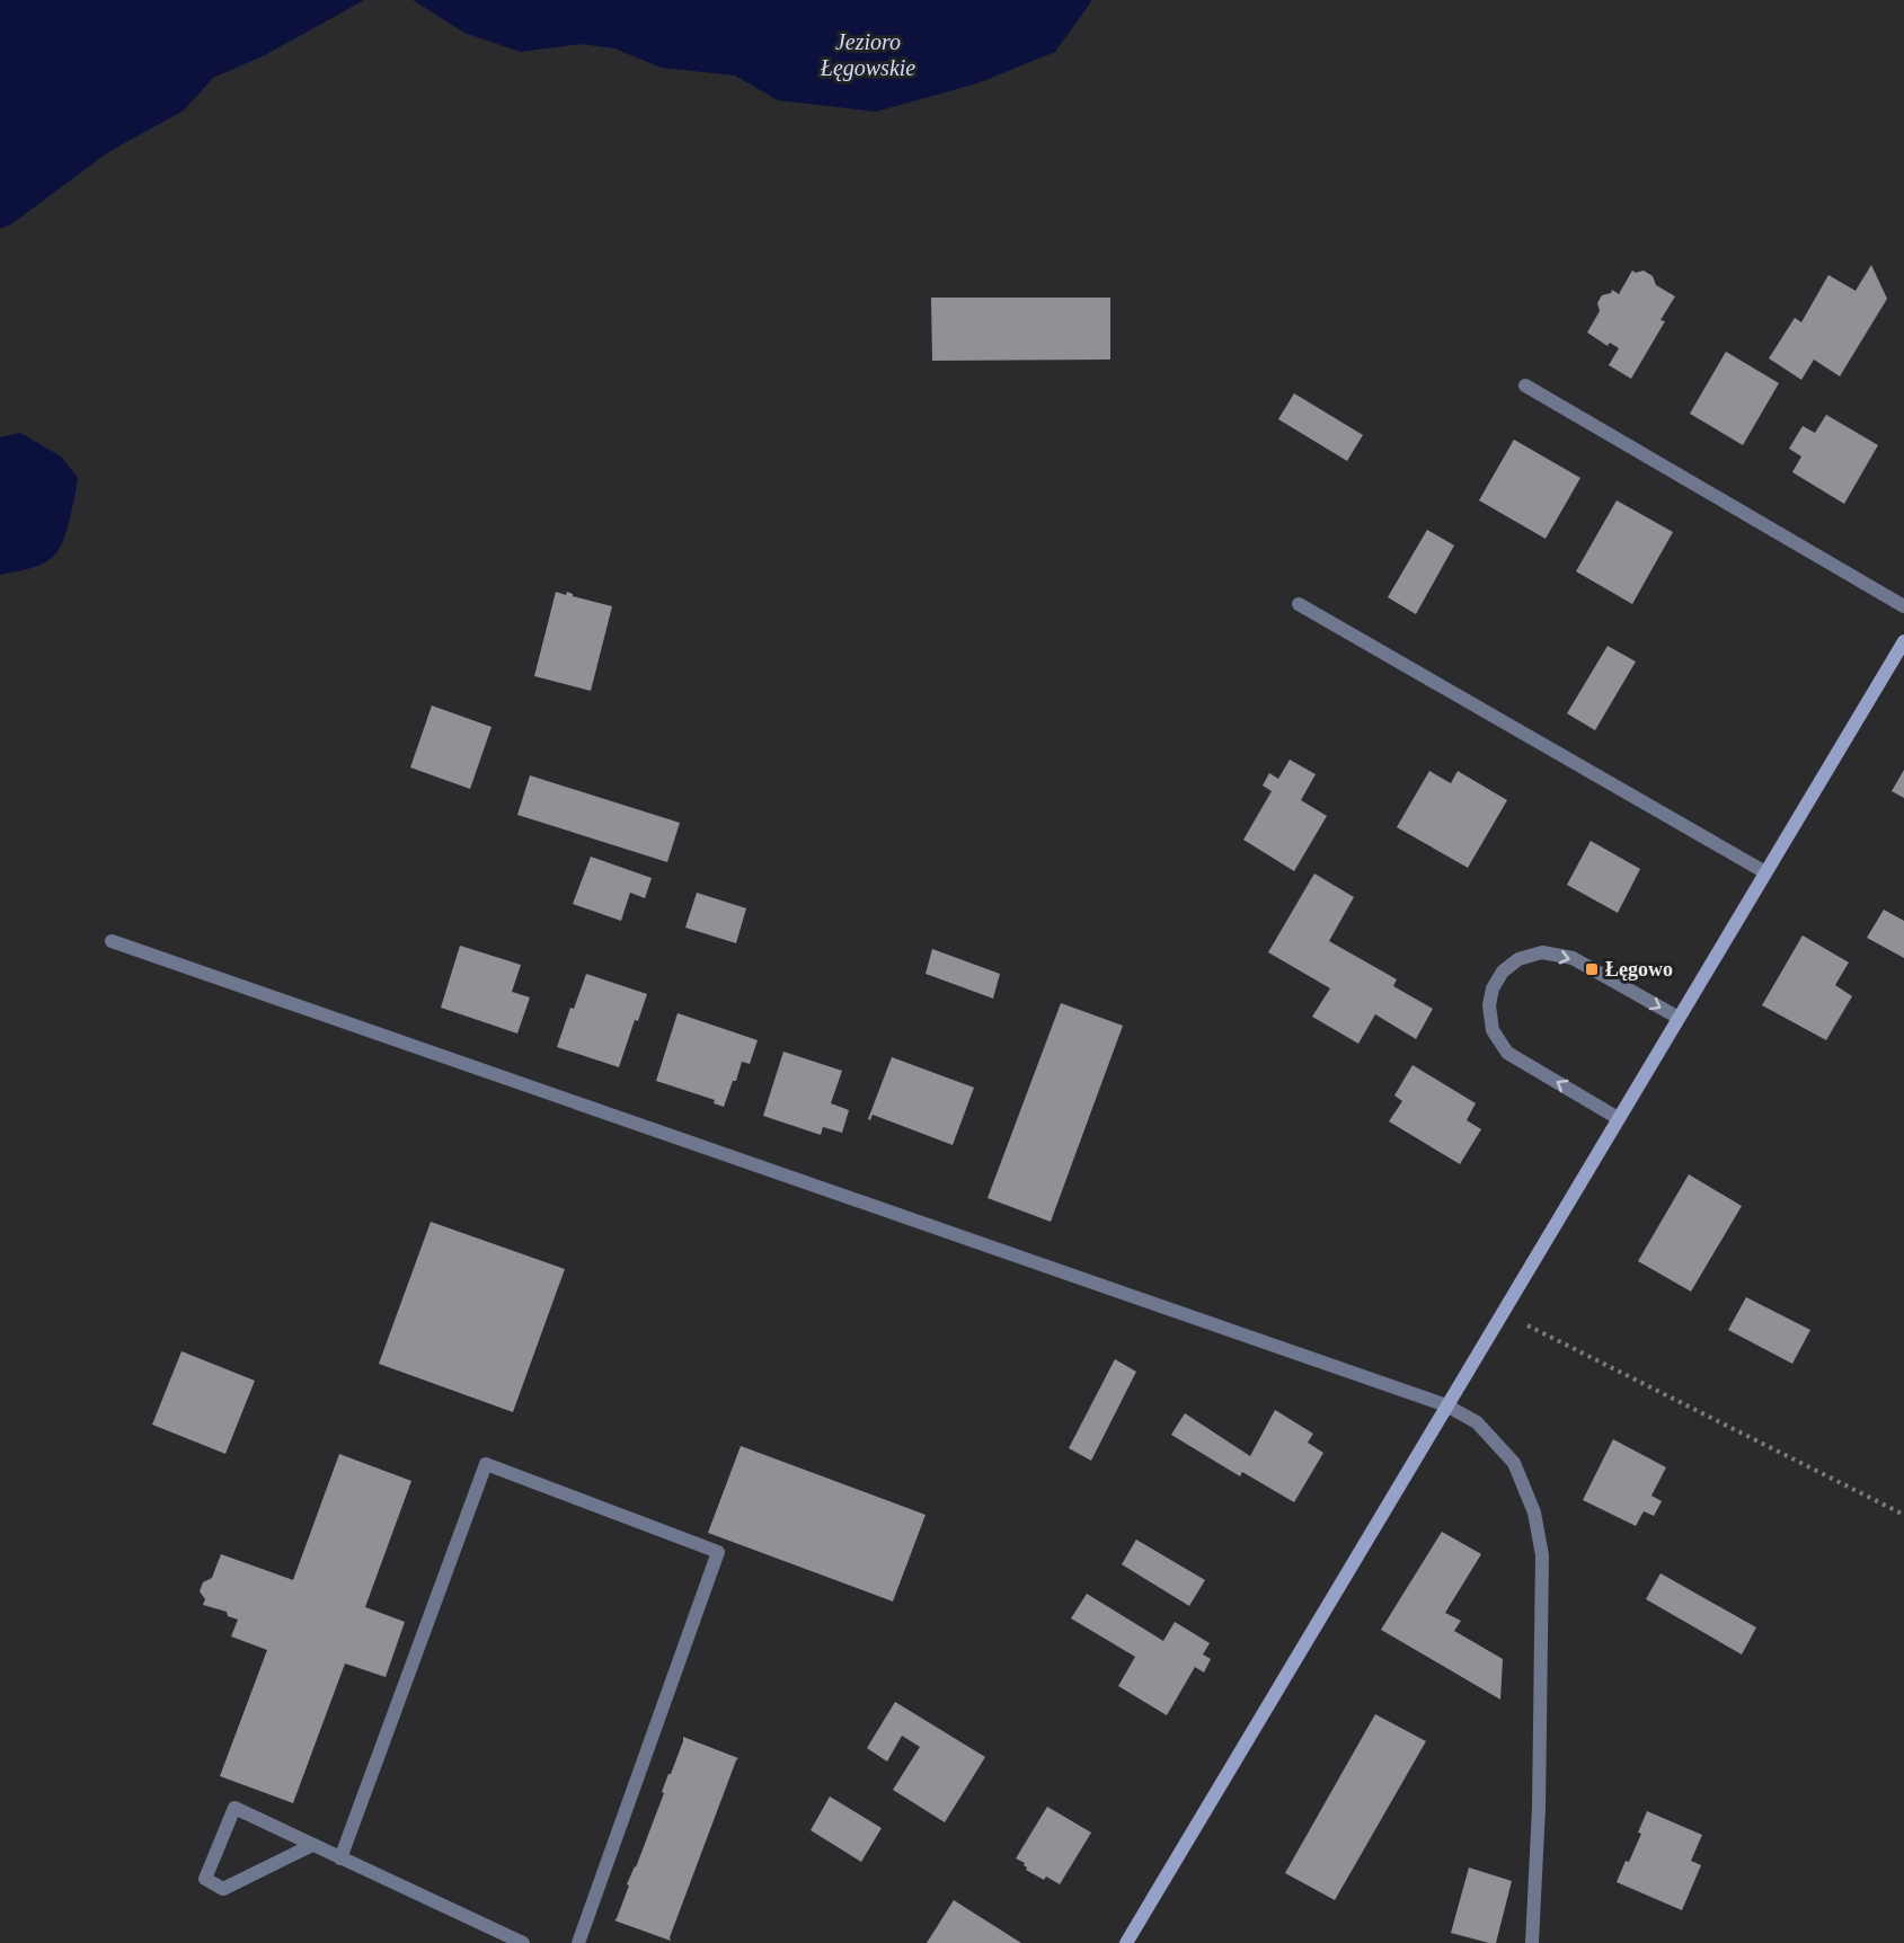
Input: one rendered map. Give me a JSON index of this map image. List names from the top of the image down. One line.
{"water":["Jezioro Łęgowskie"],"places":{"transit":["Łęgowo"]}}
